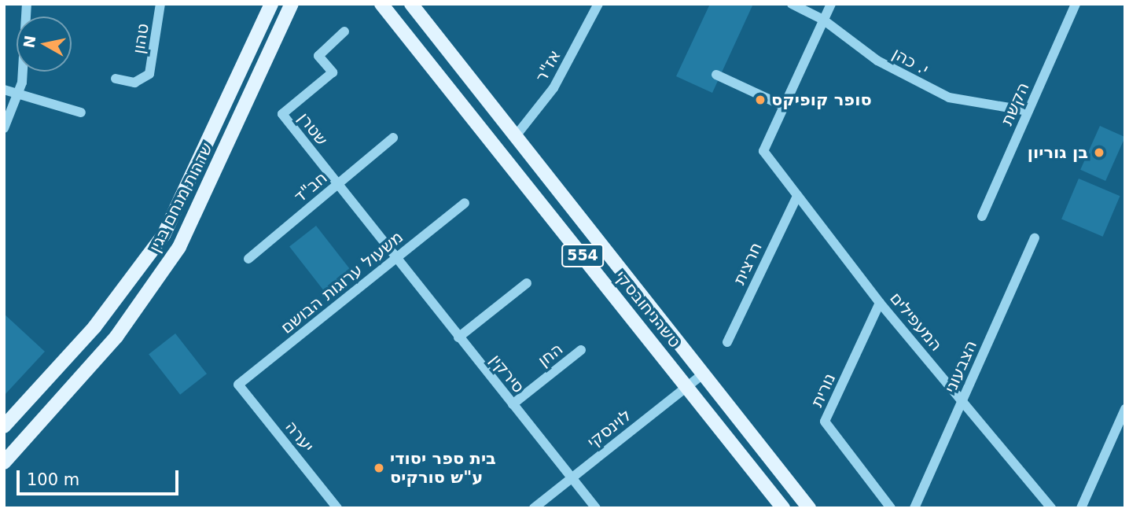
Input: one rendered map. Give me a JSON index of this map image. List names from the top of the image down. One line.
{"streets":{"main road":["שדרות מנחם בגין","554","טשרניחובסקי"],"street":["טהון","י. כהן","אז\"ר","הקשת","שטרן","חב\"ד","חרצית","משעול ערוגות הבושם","המעפילים","החן","הצבעוני","סירקין","נורית","לוינסקי","יערה"]},"crossings":[["י. כהן","הקשת"],["אז\"ר","טשרניחובסקי"],["שטרן","חב\"ד"],["שטרן","משעול ערוגות הבושם"],["שטרן","סירקין"],["חרצית","המעפילים"],["משעול ערוגות הבושם","סירקין"],["משעול ערוגות הבושם","יערה"],["טשרניחובסקי","לוינסקי"],["המעפילים","הצבעוני"],["המעפילים","נורית"],["החן","סירקין"],["סירקין","לוינסקי"]],"places":["סופר קופיקס","בן גוריון","בית ספר יסודי ע\"ש סורקיס"],"scale_bar":"100 m","north":"left"}
